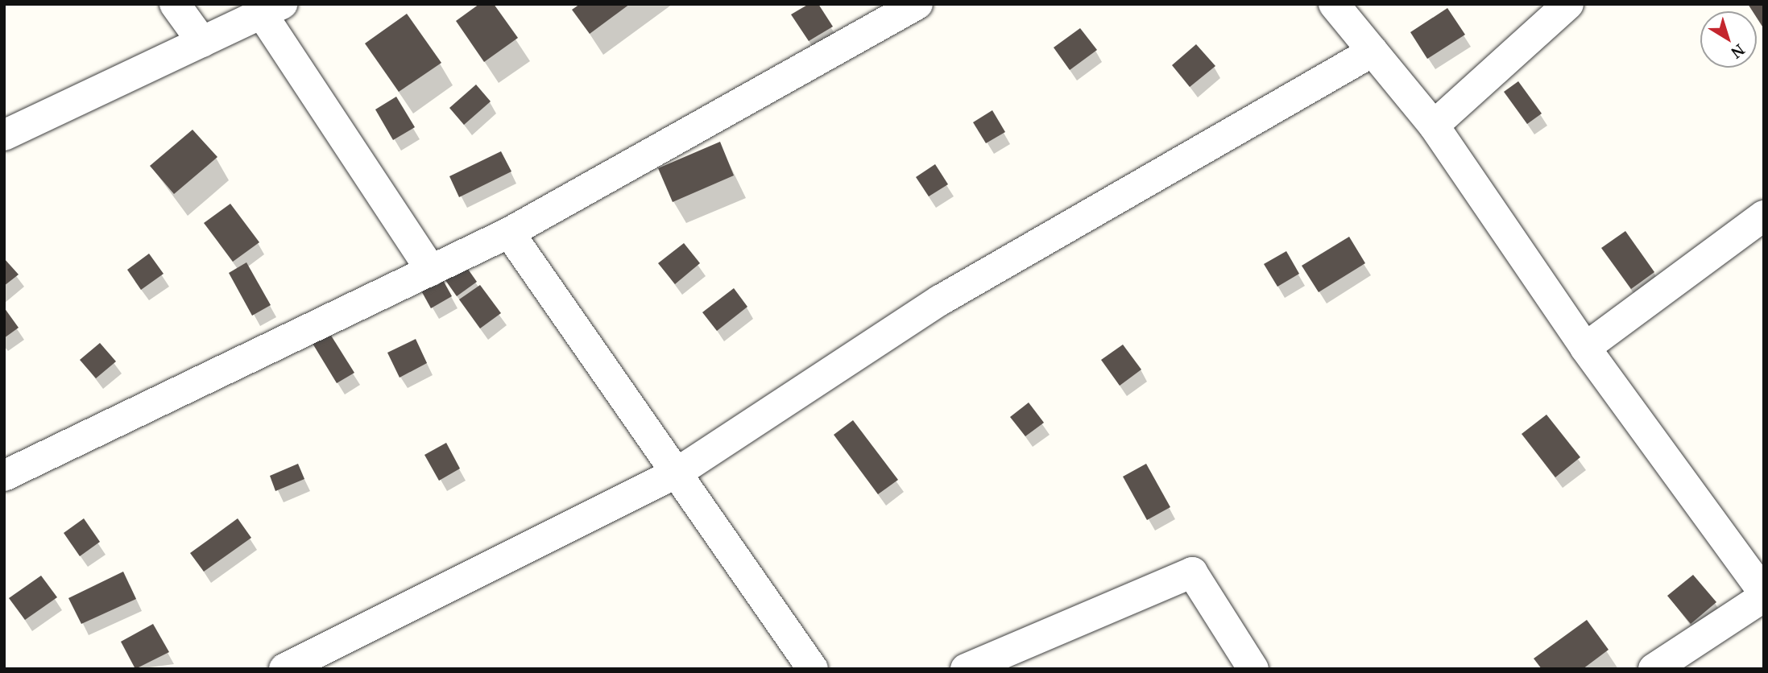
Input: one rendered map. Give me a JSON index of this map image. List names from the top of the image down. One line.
{"north":"bottom right"}
